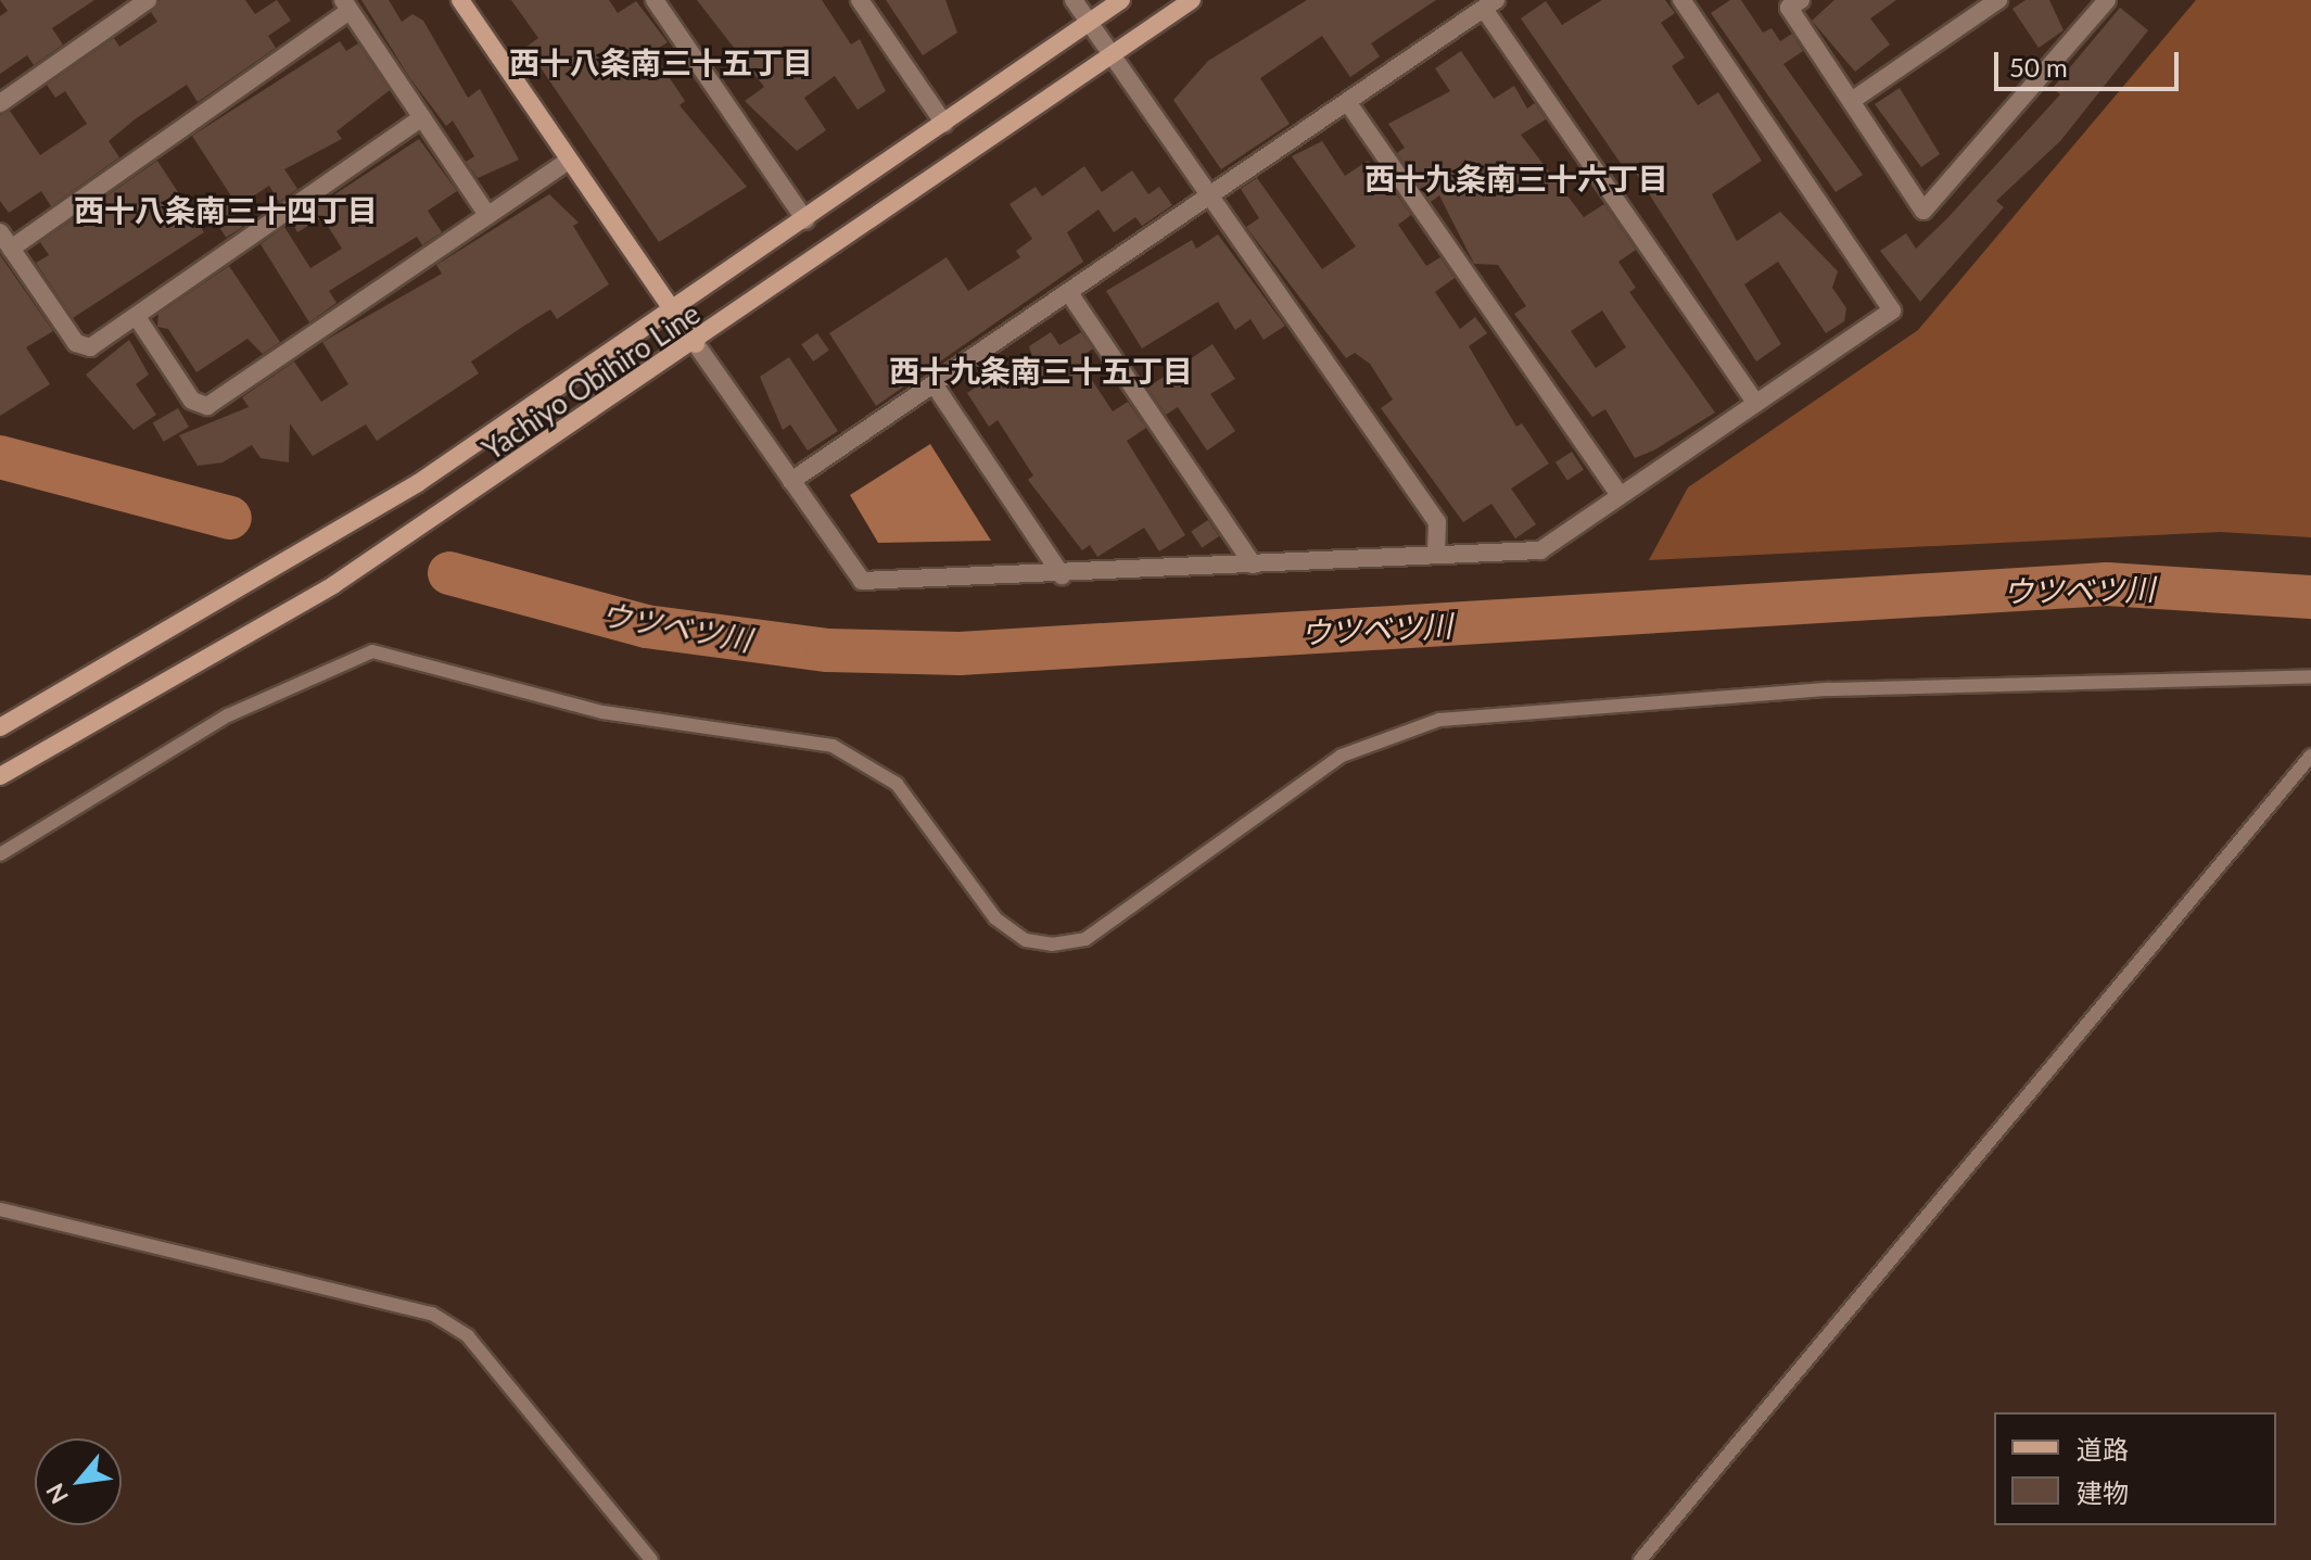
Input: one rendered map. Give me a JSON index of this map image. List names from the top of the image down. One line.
{"streets":{"main road":["Yachiyo Obihiro Line"]},"districts":["西十八条南三十五丁目","西十九条南三十六丁目","西十八条南三十四丁目","西十九条南三十五丁目"],"water":["ウツベツ川"],"legend":["道路","建物"],"scale_bar":"50 m","north":"bottom left"}
